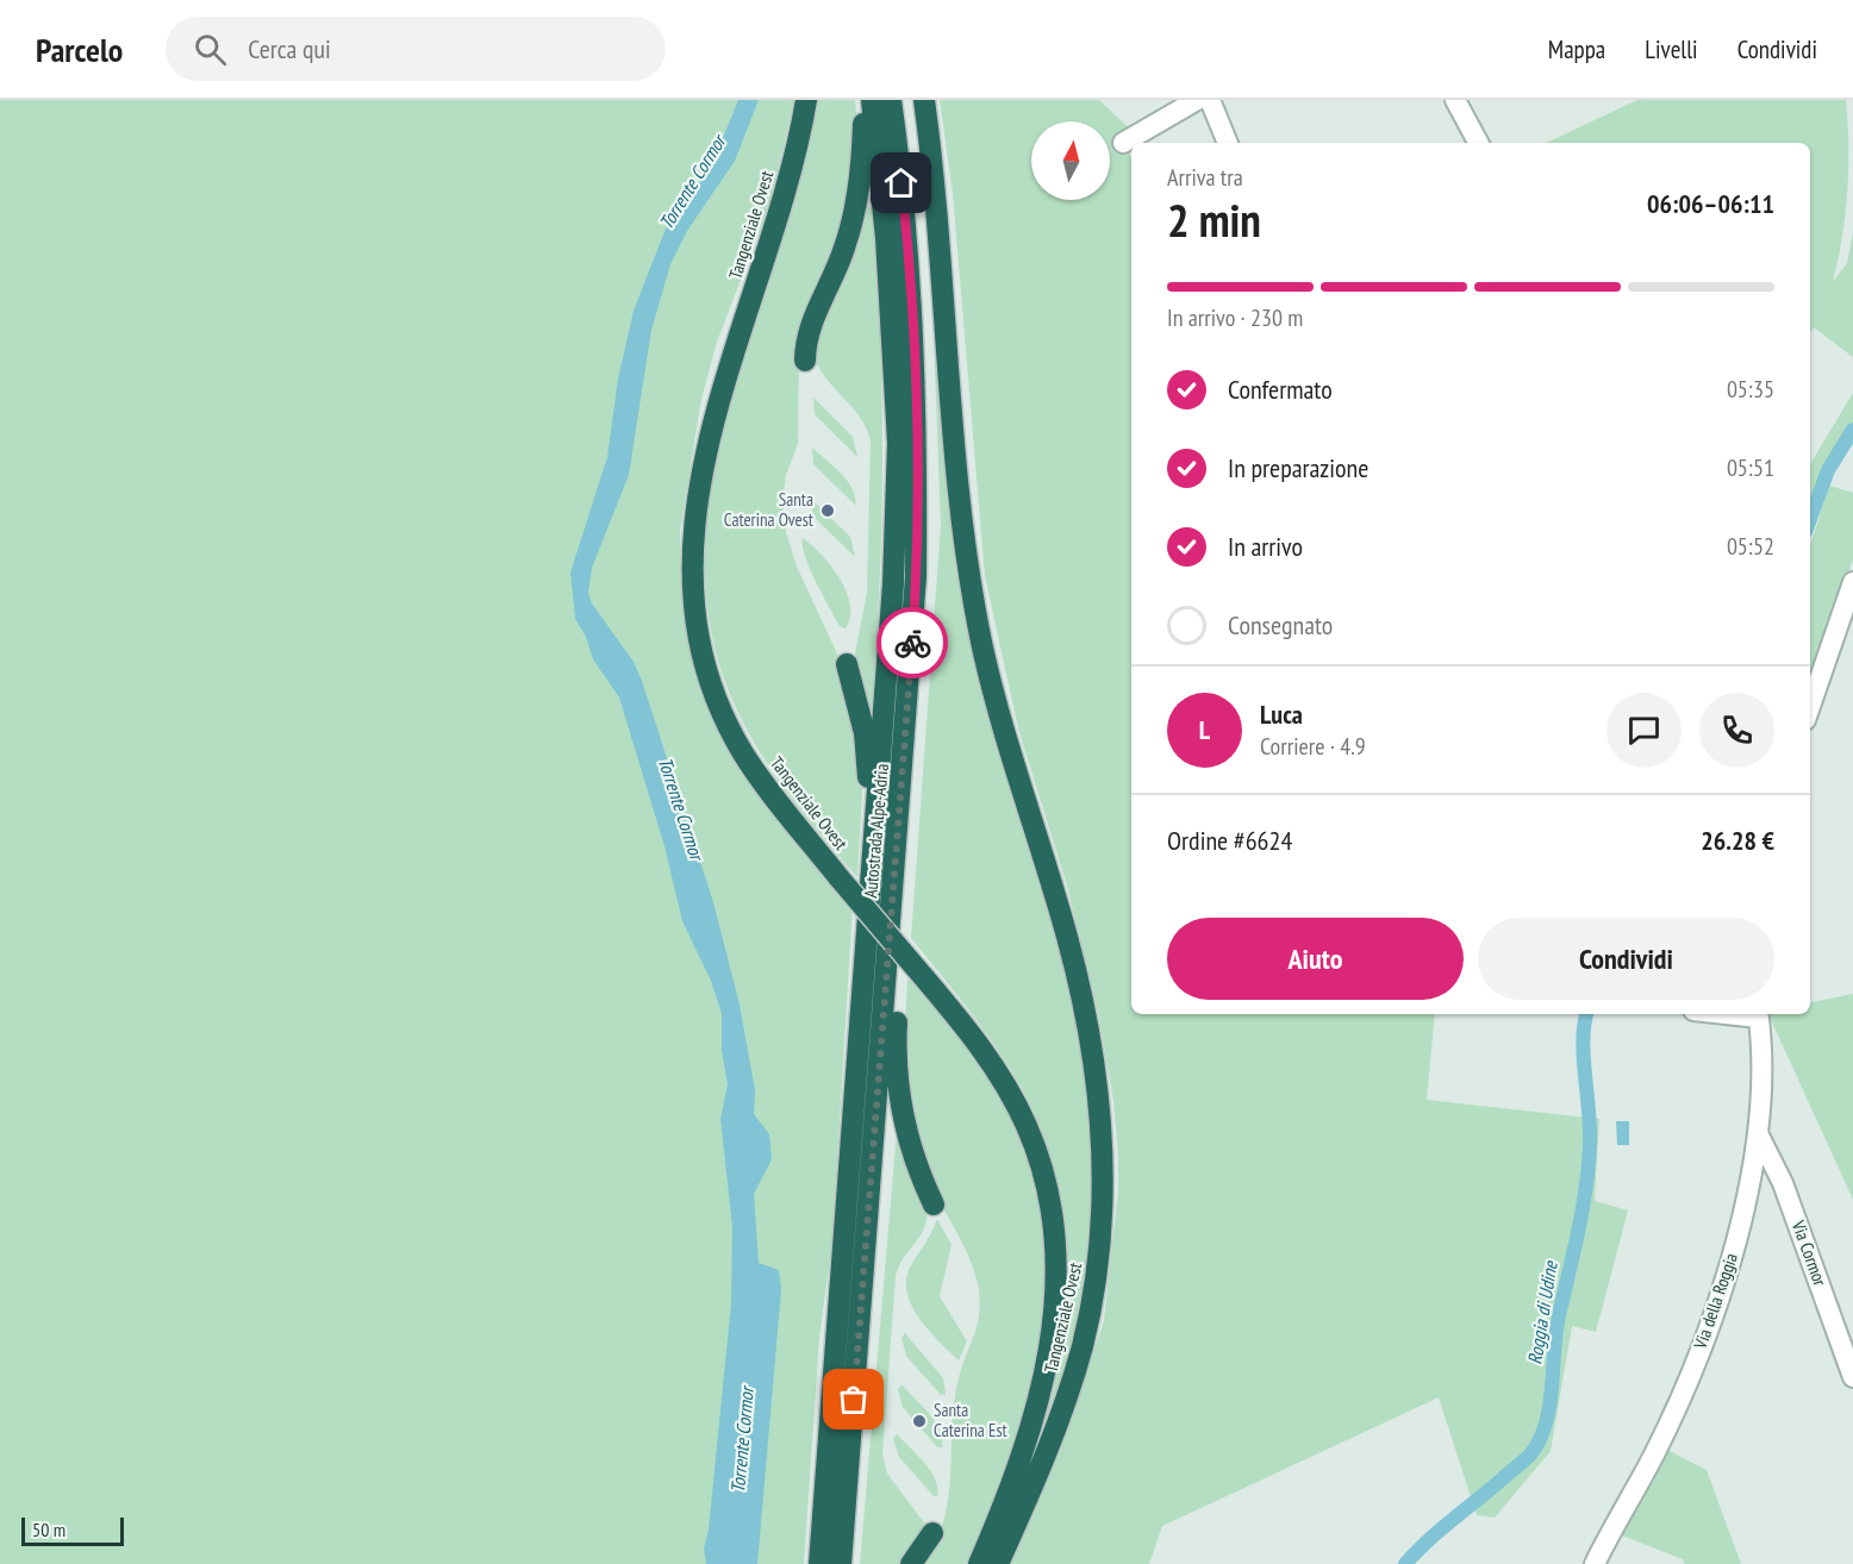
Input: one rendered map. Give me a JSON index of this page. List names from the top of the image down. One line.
{"streets":{"highway":["Tangenziale Ovest","Autostrada Alpe-Adria"],"street":["Via Cormor","Via della Roggia"]},"crossings":[["Via Cormor","Via della Roggia"]],"water":["Torrente Cormor","Roggia di Udine"],"places":["Santa Caterina Ovest","Santa Caterina Est"],"scale_bar":"50 m","north":"top","page":{"header":"Parcelo","search":"Cerca qui","nav":["Mappa","Livelli","Condividi"],"heading":["2 min","Arriva tra","06:06–06:11"],"panel":["Luca","Corriere · 4.9","Ordine #6624","26.28 €"],"bar":"In arrivo · 230 m","list":[["Confermato","05:35"],["In preparazione","05:51"],["In arrivo","05:52"],"Consegnato"],"round":"L","buttons":["Aiuto","Condividi"],"scale":"50 m"}}
